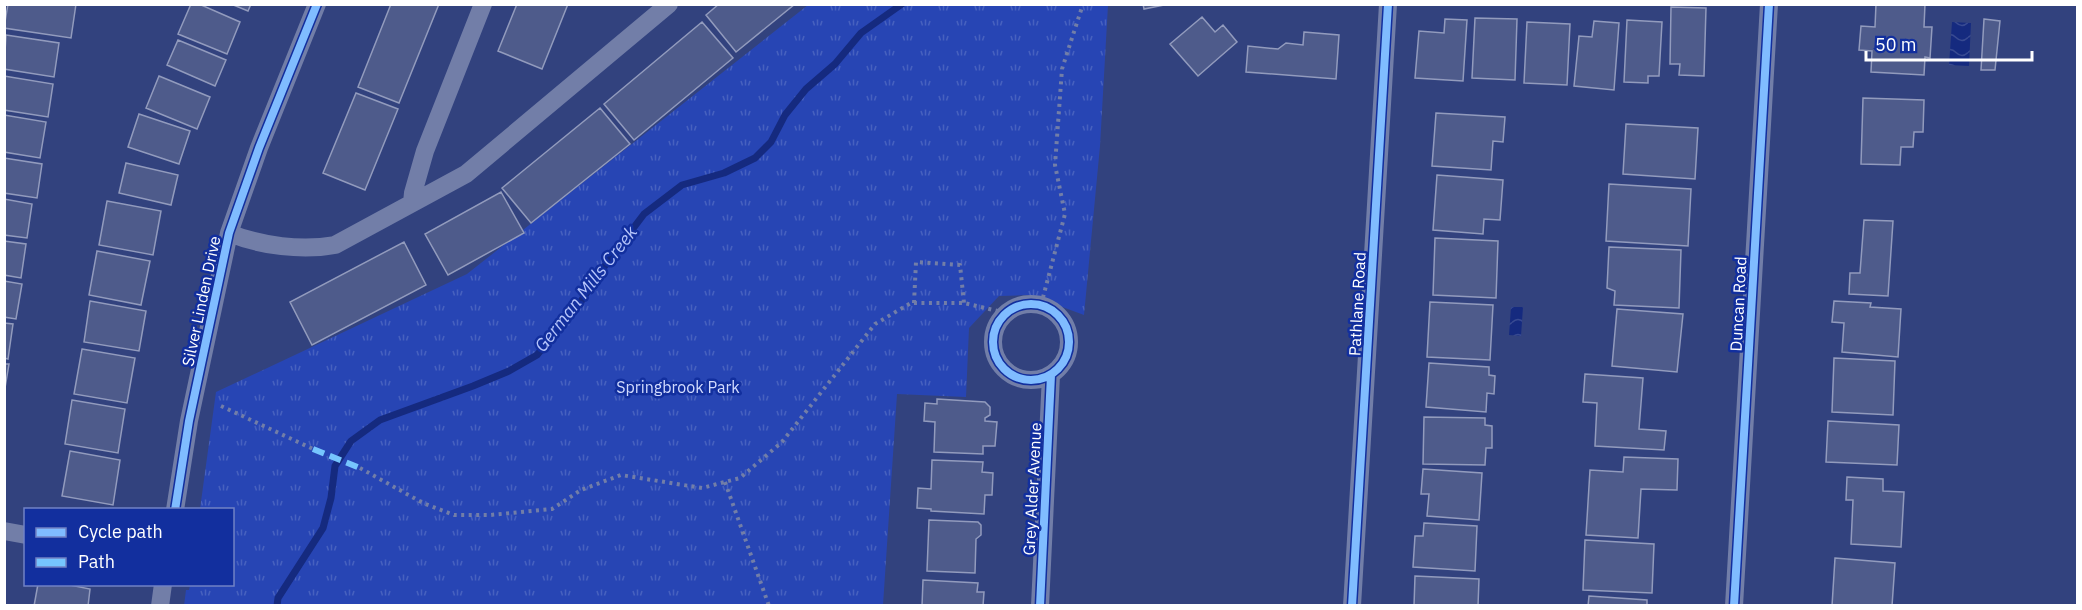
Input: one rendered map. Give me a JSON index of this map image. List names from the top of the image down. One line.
{"streets":{"street":["Silver Linden Drive","Pathlane Road","Duncan Road","Grey Alder Avenue"]},"water":["German Mills Creek"],"parks":["Springbrook Park"],"legend":["Cycle path","Path"],"scale_bar":"50 m"}
